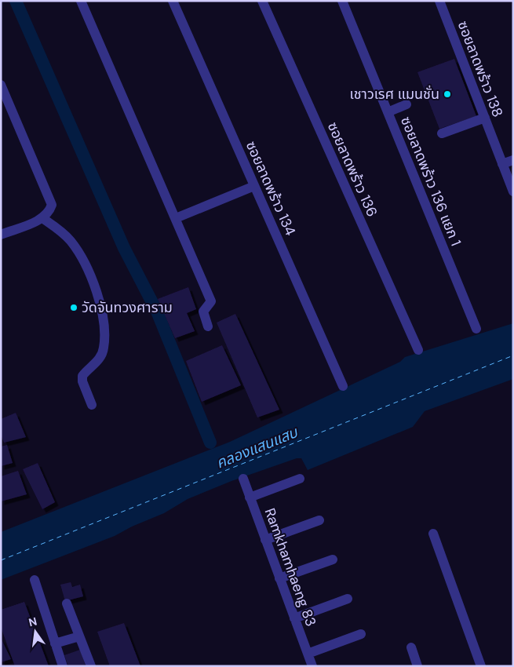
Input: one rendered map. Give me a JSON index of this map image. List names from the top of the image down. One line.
{"streets":{"street":["ซอยลาดพร้าว 138","ซอยลาดพร้าว 136","ซอยลาดพร้าว 136 แยก 1","ซอยลาดพร้าว 134","Ramkhamhaeng 83"]},"water":["คลองแสนแสบ"],"places":["เชาวเรศ แมนชั่น","วัดจันทวงศาราม"],"north":"top"}
